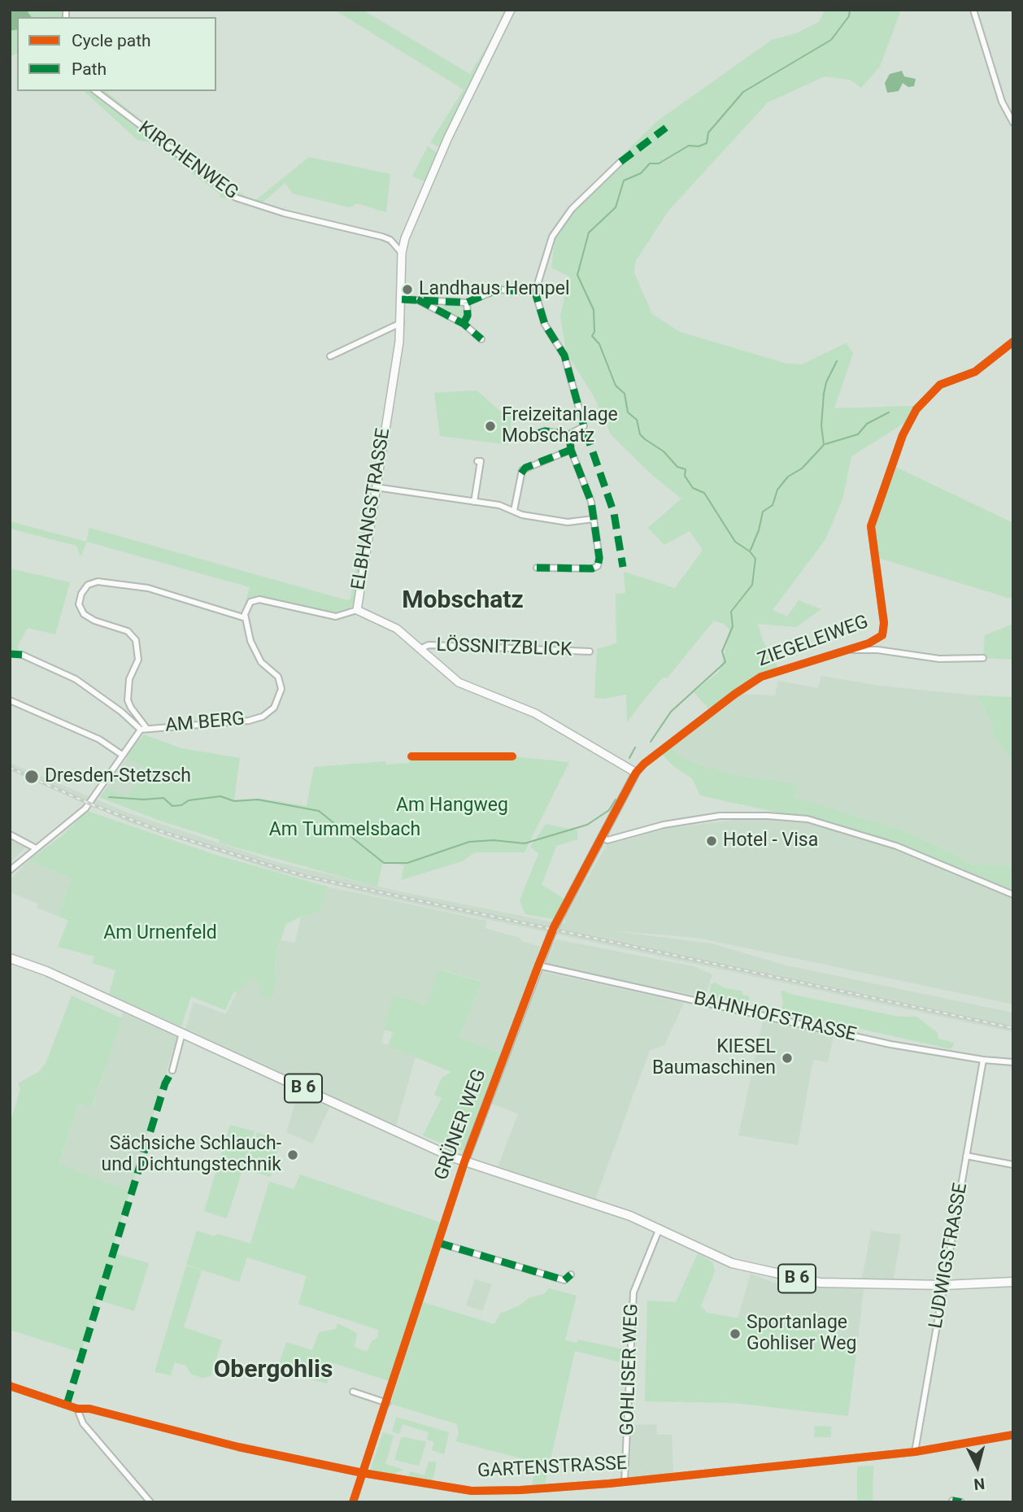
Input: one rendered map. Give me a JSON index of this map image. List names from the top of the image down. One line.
{"streets":{"main road":["B 6"],"street":["KIRCHENWEG","ELBHANGSTRASSE","ZIEGELEIWEG","LÖSSNITZBLICK","AM BERG","BAHNHOFSTRASSE","GRÜNER WEG","LUDWIGSTRASSE","GOHLISER WEG","GARTENSTRASSE"]},"crossings":[["KIRCHENWEG","ELBHANGSTRASSE"],["ELBHANGSTRASSE","ZIEGELEIWEG"],["ELBHANGSTRASSE","LÖSSNITZBLICK"],["ELBHANGSTRASSE","GRÜNER WEG"],["ZIEGELEIWEG","GRÜNER WEG"],["BAHNHOFSTRASSE","GRÜNER WEG"],["BAHNHOFSTRASSE","LUDWIGSTRASSE"],["B 6","GRÜNER WEG"],["B 6","LUDWIGSTRASSE"],["B 6","GOHLISER WEG"],["GRÜNER WEG","GARTENSTRASSE"],["LUDWIGSTRASSE","GARTENSTRASSE"],["GOHLISER WEG","GARTENSTRASSE"]],"districts":["Mobschatz","Obergohlis"],"parks":["Am Hangweg","Am Tummelsbach","Am Urnenfeld"],"places":["Landhaus Hempel","Freizeitanlage Mobschatz","Dresden-Stetzsch","Hotel - Visa","KIESEL Baumaschinen","Sächsiche Schlauch- und Dichtungstechnik","Sportanlage Gohliser Weg"],"legend":["Cycle path","Path"],"north":"bottom"}
